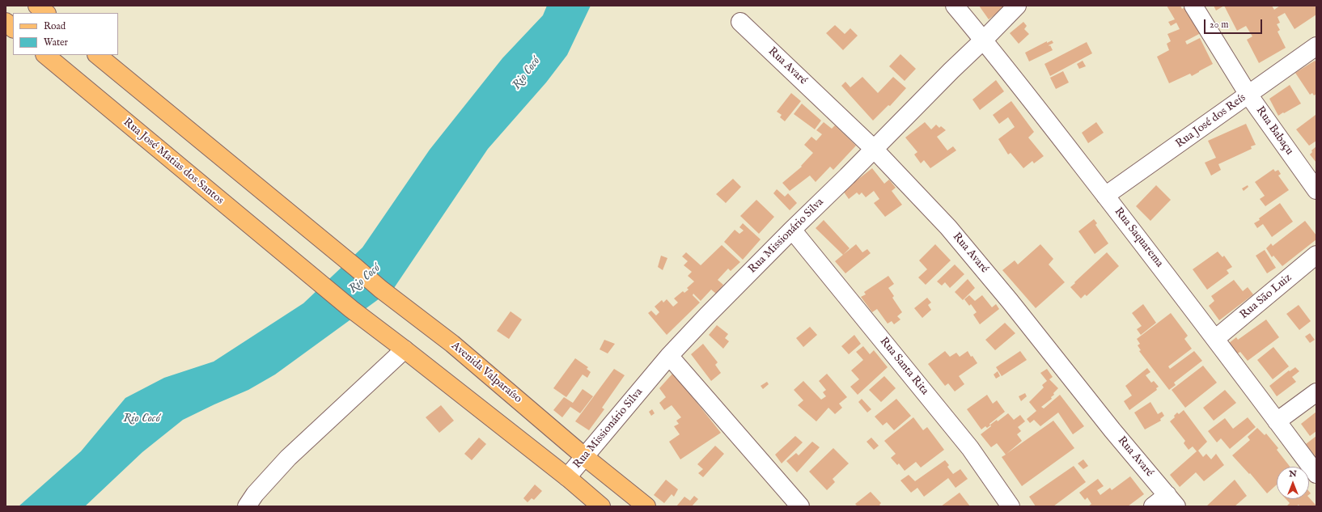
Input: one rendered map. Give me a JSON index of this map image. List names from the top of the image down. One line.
{"streets":{"main road":["Rua José Matias dos Santos","Avenida Valparaíso"],"street":["Rua Avaré","Rua José dos Reís","Rua Babaçu","Rua Missionário Silva","Rua Saquarema","Rua São Luiz","Rua Santa Rita"]},"crossings":[["Rua Avaré","Rua Missionário Silva"],["Rua José dos Reís","Rua Babaçu"],["Rua José dos Reís","Rua Saquarema"],["Rua Missionário Silva","Rua Saquarema"],["Rua Missionário Silva","Rua Santa Rita"],["Rua Missionário Silva","Avenida Valparaíso"],["Rua Saquarema","Rua São Luiz"]],"water":["Rio Cocó"],"legend":["Road","Water"],"scale_bar":"20 m","north":"top"}
